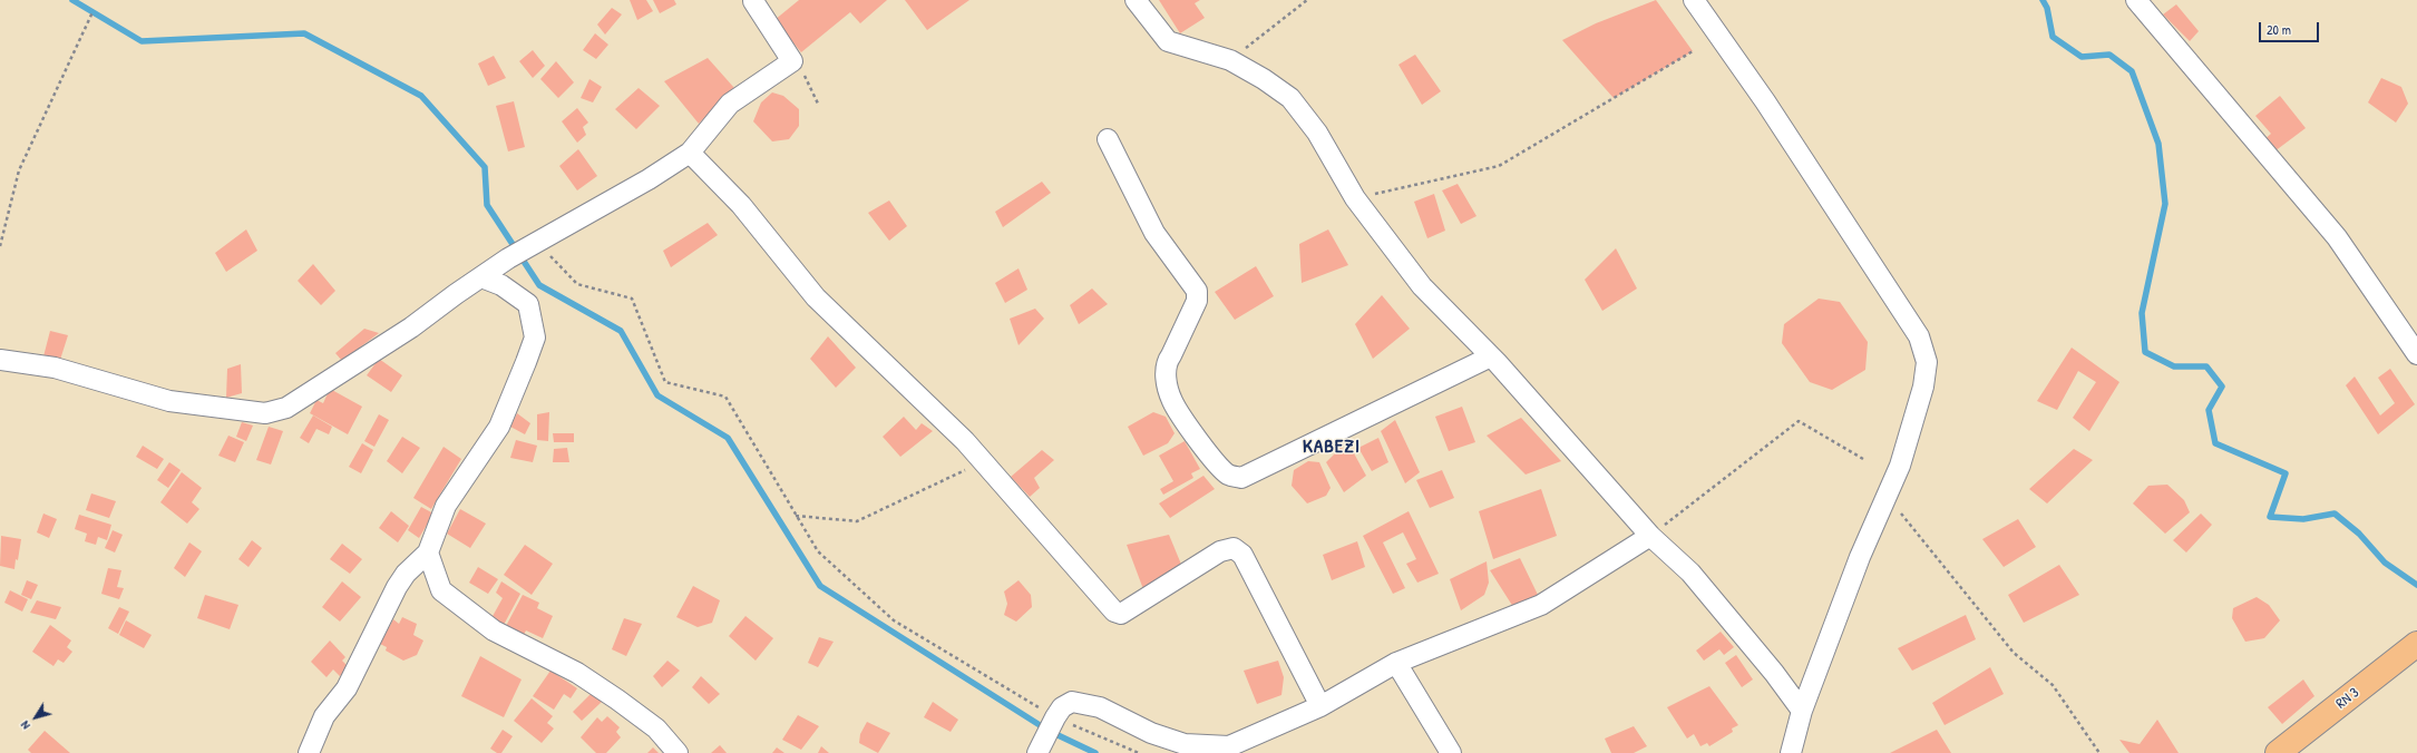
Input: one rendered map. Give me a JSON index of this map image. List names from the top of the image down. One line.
{"streets":{"highway":["RN 3"]},"districts":["KABEZI"],"scale_bar":"20 m","north":"bottom left"}
